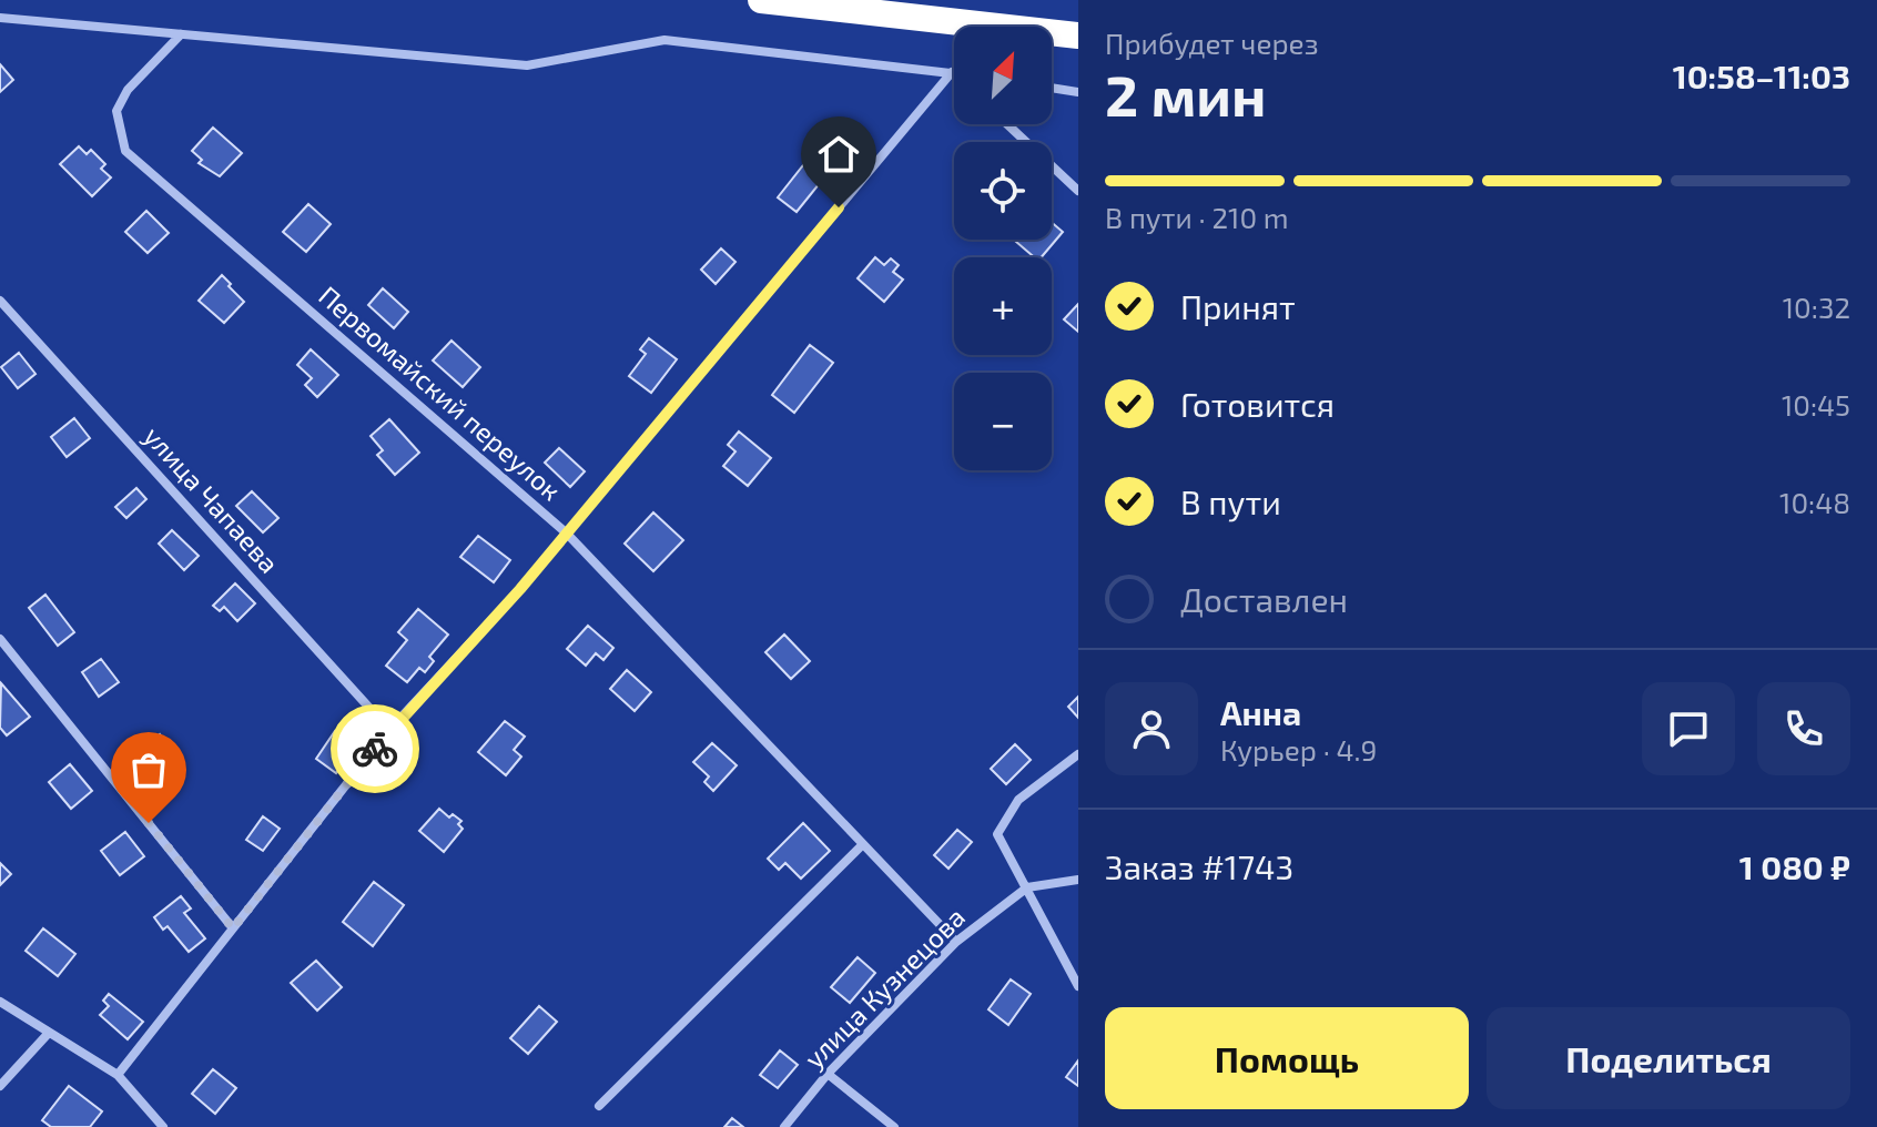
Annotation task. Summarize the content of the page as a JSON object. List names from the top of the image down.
{
  "streets": {
    "street": ["Первомайский переулок", "улица Чапаева", "улица Кузнецова"]
  },
  "crossings": [
    ["Первомайский переулок", "улица Кузнецова"]
  ],
  "north": "top right",
  "page": {
    "heading": ["2 мин", "Прибудет через", "10:58–11:03"],
    "panel": [
      "Анна",
      "Курьер · 4.9",
      "Заказ #1743",
      "1 080 ₽"
    ],
    "map_buttons": ["+", "−"],
    "bar": "В пути · 210 m",
    "list": [
      ["Принят", "10:32"],
      ["Готовится", "10:45"],
      ["В пути", "10:48"],
      "Доставлен"
    ],
    "buttons": ["Помощь", "Поделиться"]
  }
}
